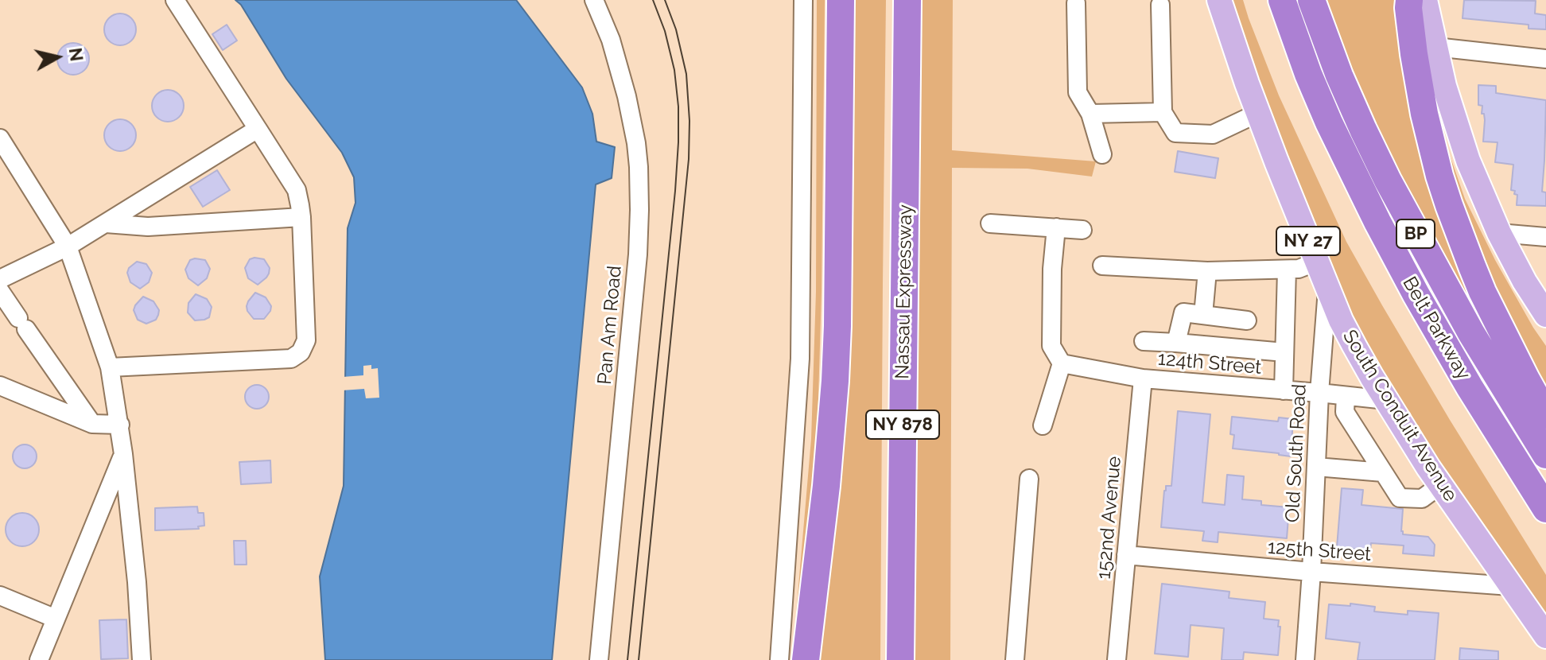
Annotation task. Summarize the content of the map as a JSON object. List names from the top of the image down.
{
  "streets": {
    "highway": [
      "BP",
      "Nassau Expressway",
      "Belt Parkway",
      "NY 878"
    ],
    "main road": ["NY 27", "South Conduit Avenue"],
    "street": [
      "Pan Am Road",
      "124th Street",
      "Old South Road",
      "152nd Avenue",
      "125th Street"
    ]
  },
  "crossings": [
    ["124th Street", "South Conduit Avenue"],
    ["124th Street", "Old South Road"],
    ["124th Street", "152nd Avenue"],
    ["South Conduit Avenue", "Old South Road"],
    ["South Conduit Avenue", "125th Street"],
    ["Old South Road", "125th Street"],
    ["152nd Avenue", "125th Street"]
  ],
  "north": "right"
}
